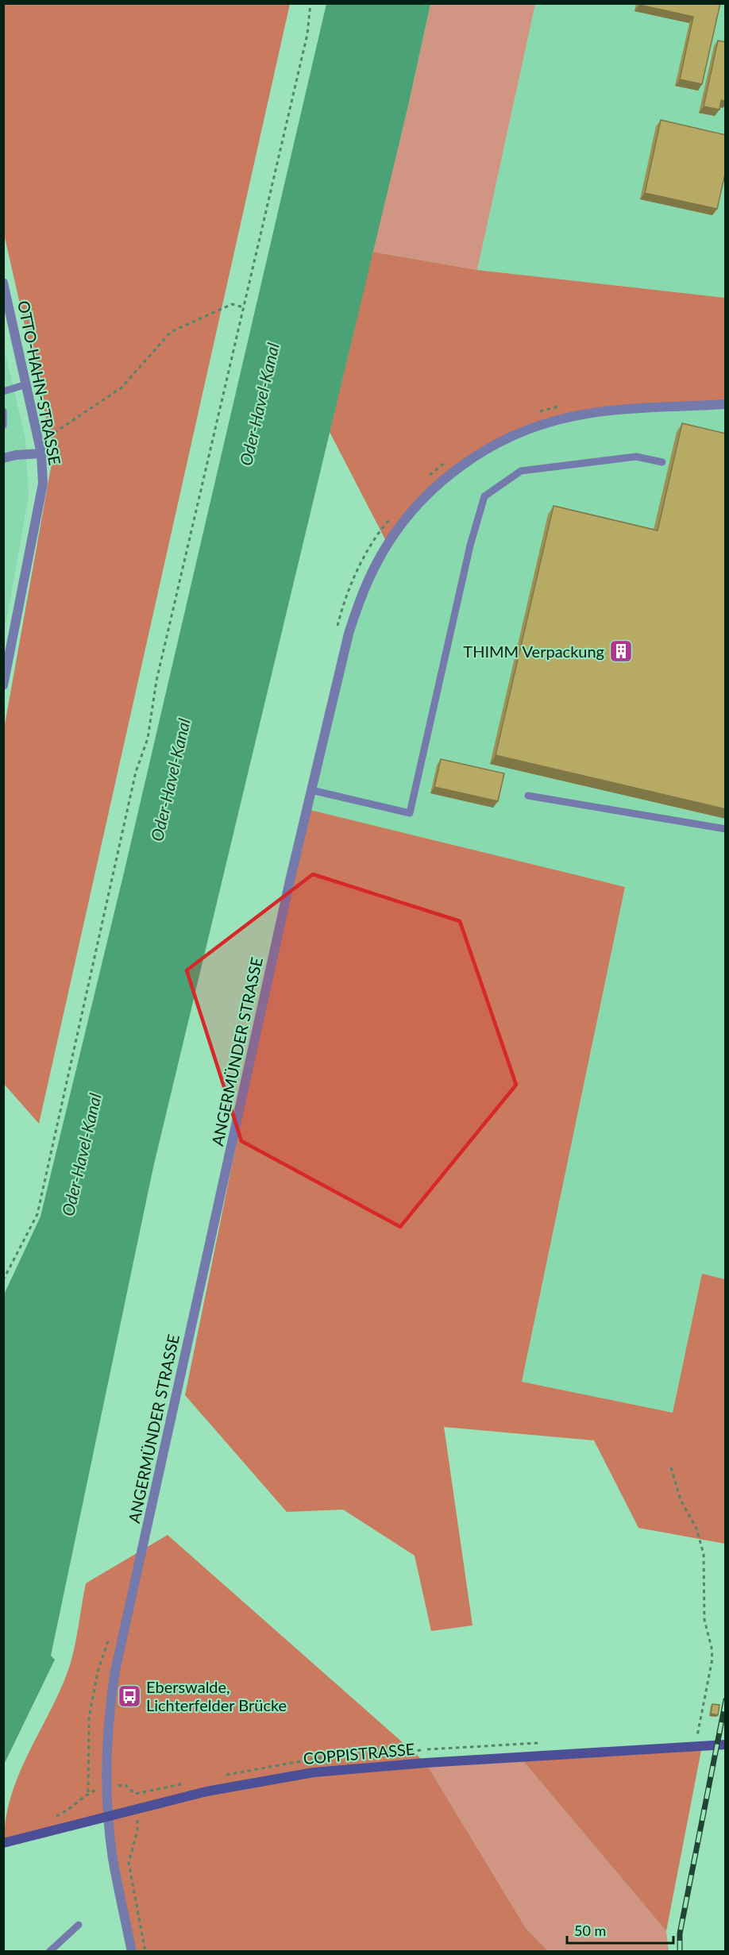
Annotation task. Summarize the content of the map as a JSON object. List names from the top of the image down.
{
  "streets": {
    "main road": ["COPPISTRASSE"],
    "street": ["OTTO-HAHN-STRASSE", "ANGERMÜNDER STRASSE"]
  },
  "crossings": [
    ["ANGERMÜNDER STRASSE", "COPPISTRASSE"]
  ],
  "water": ["Oder-Havel-Kanal"],
  "places": {
    "building": ["THIMM Verpackung"],
    "bus stop": ["Eberswalde, Lichterfelder Brücke"]
  },
  "scale_bar": "50 m"
}
